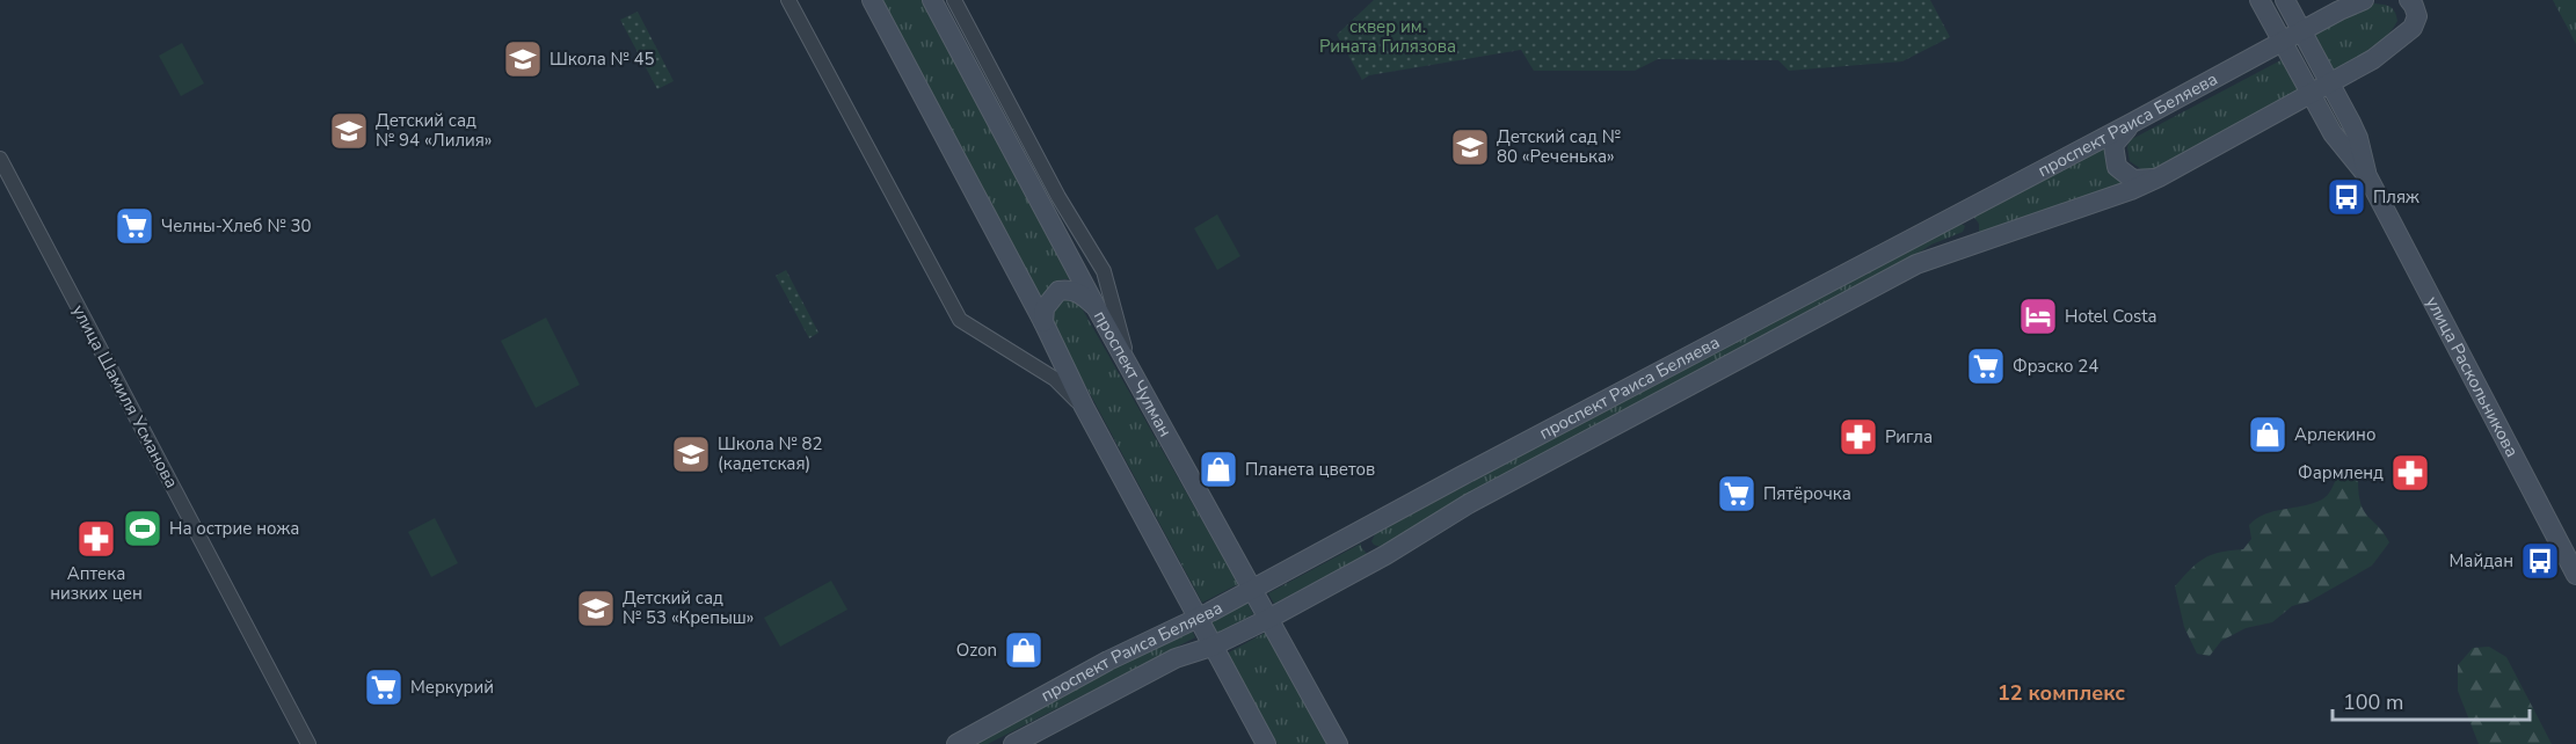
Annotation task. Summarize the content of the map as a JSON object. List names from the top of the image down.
{
  "streets": {
    "street": [
      "проспект Раиса Беляева",
      "проспект Чулман",
      "улица Раскольникова",
      "улица Шамиля Усманова"
    ]
  },
  "crossings": [
    ["проспект Раиса Беляева", "проспект Чулман"],
    ["проспект Раиса Беляева", "улица Раскольникова"]
  ],
  "districts": ["12 комплекс"],
  "parks": ["сквер им. Рината Гилязова"],
  "places": {
    "school or university": [
      "Школа № 45",
      "Детский сад № 94 «Лилия»",
      "Детский сад № 80 «Реченька»",
      "Школа № 82 (кадетская)",
      "Детский сад № 53 «Крепыш»"
    ],
    "bus stop": ["Пляж", "Майдан"],
    "supermarket": [
      "Челны-Хлеб № 30",
      "Фрэско 24",
      "Пятёрочка",
      "Меркурий"
    ],
    "hotel": ["Hotel Costa"],
    "shop": ["Арлекино", "Планета цветов", "Ozon"],
    "pharmacy": ["Ригла", "Фармленд", "Аптека низких цен"],
    "sports": ["На острие ножа"]
  },
  "scale_bar": "100 m"
}
